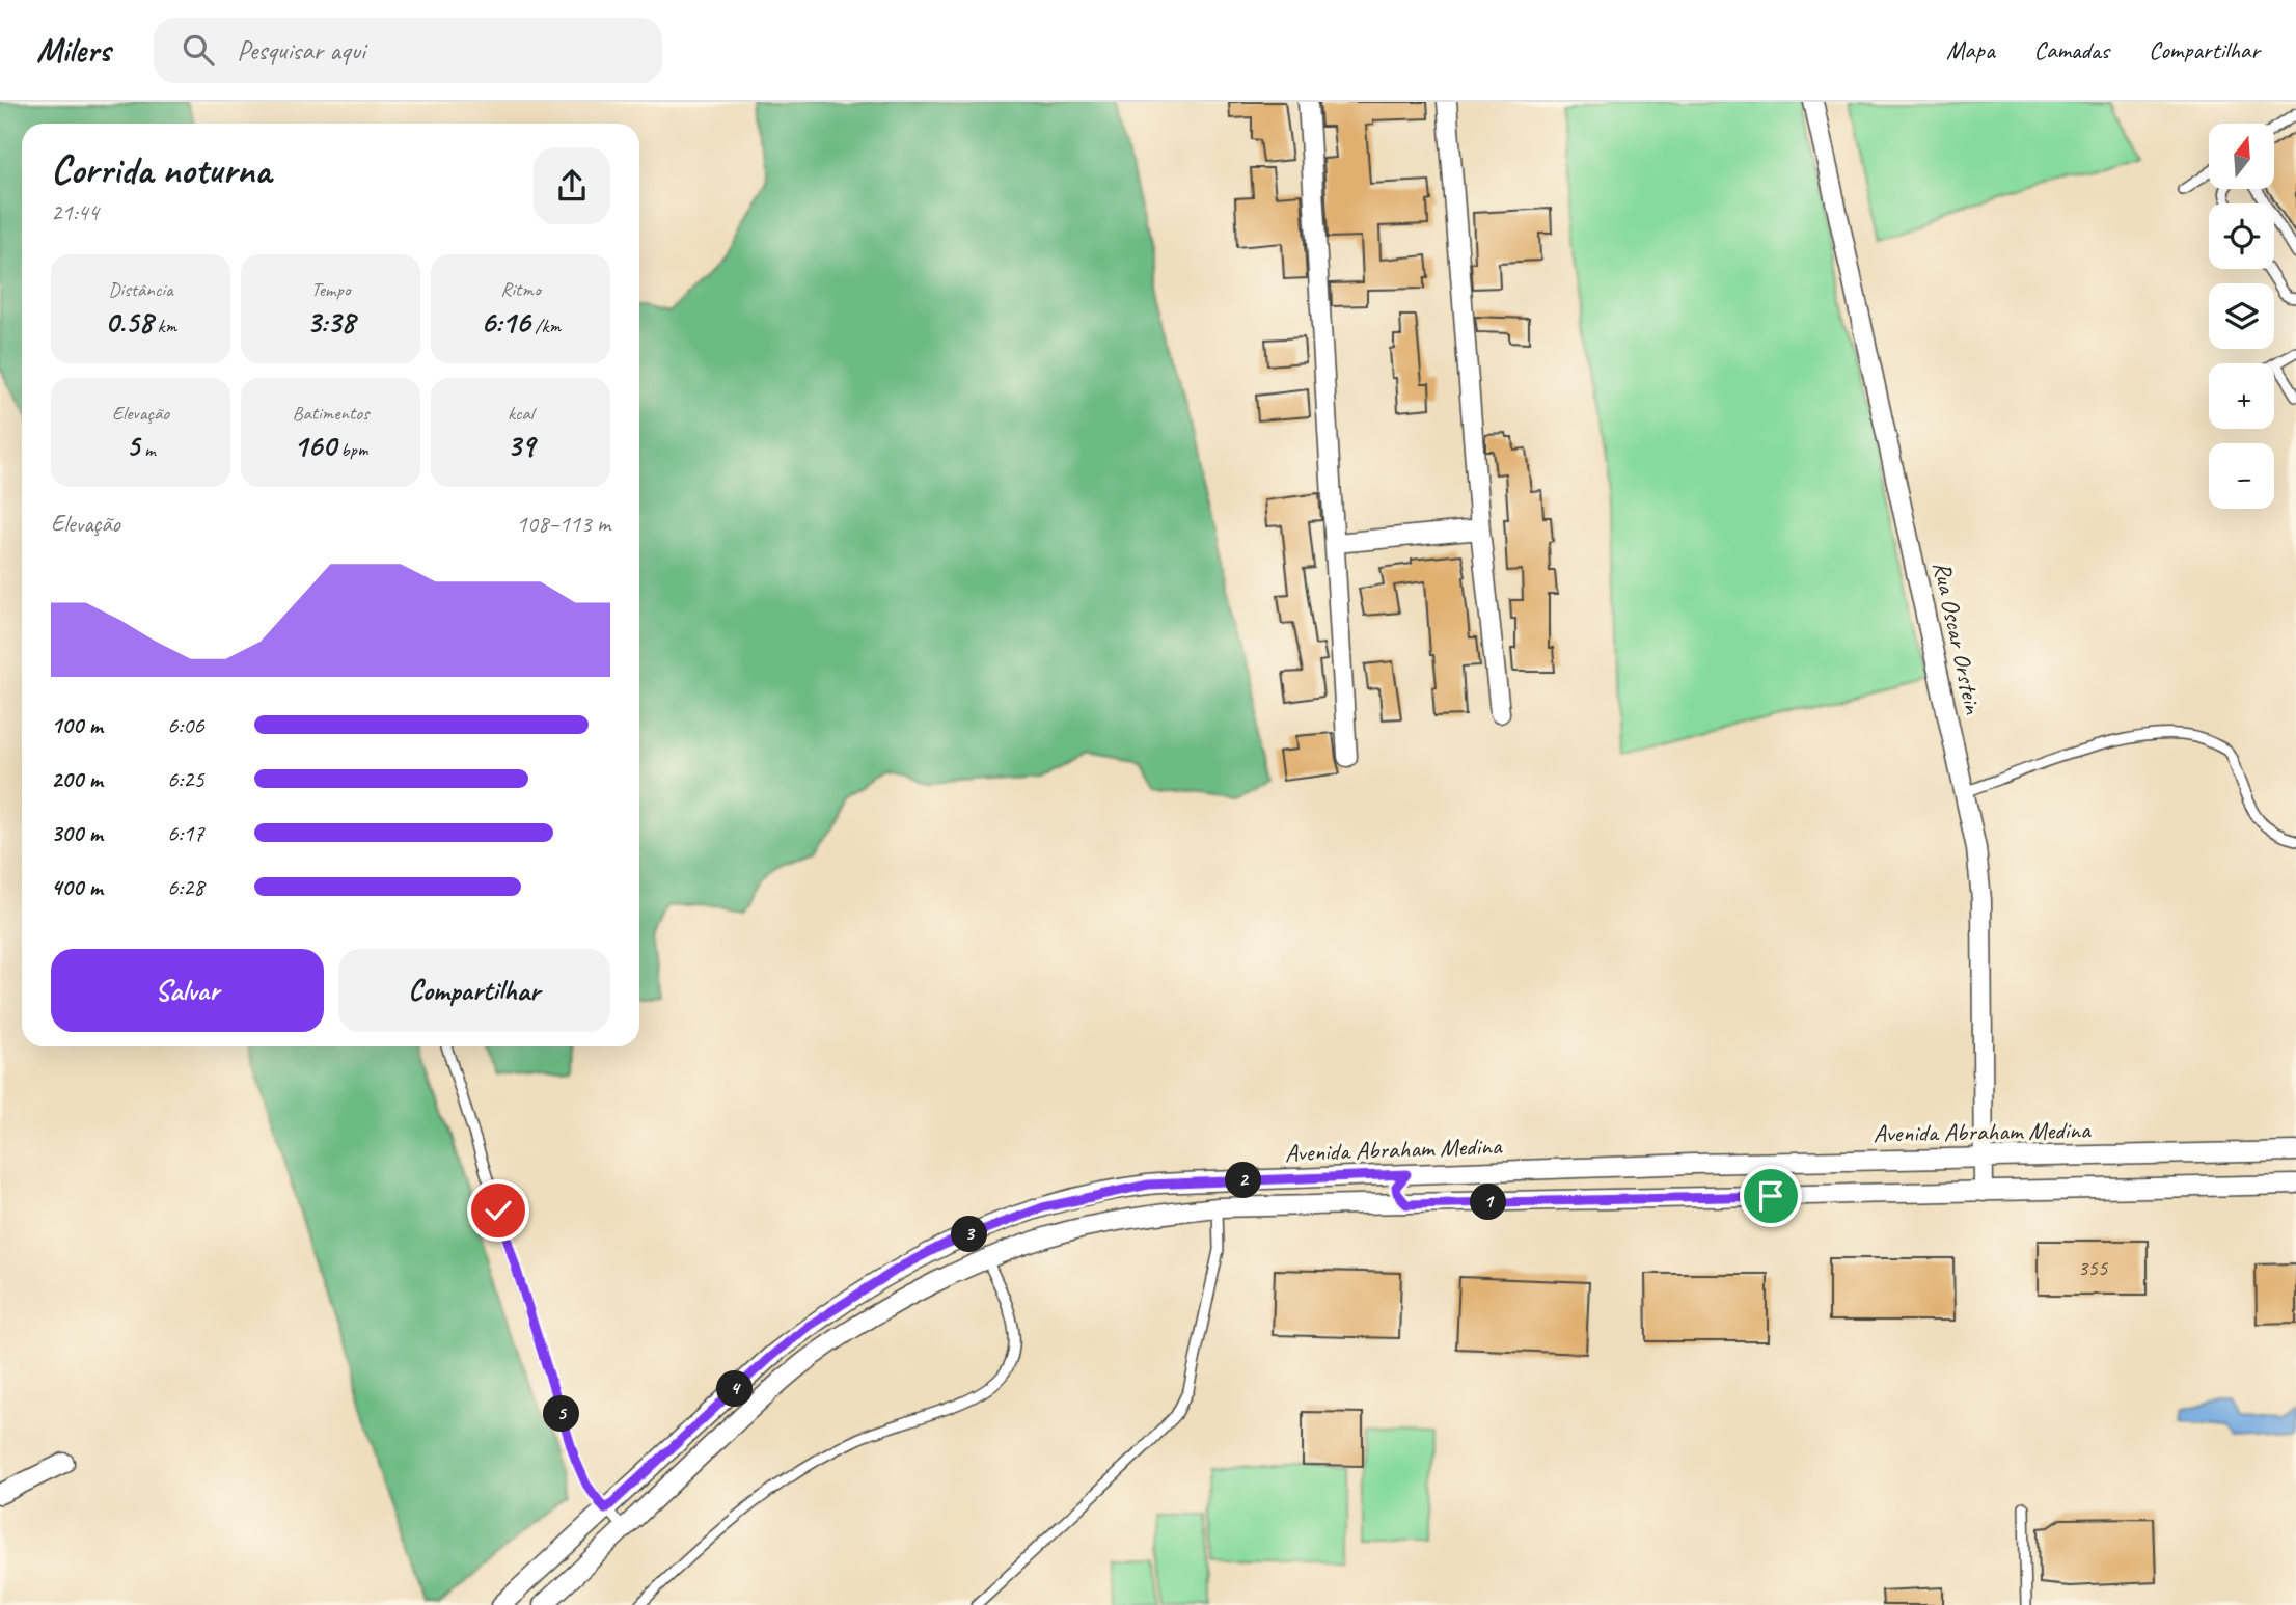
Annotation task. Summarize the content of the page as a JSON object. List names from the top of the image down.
{
  "streets": {
    "street": ["Rua Oscar Orstein", "Avenida Abraham Medina"]
  },
  "crossings": [
    ["Rua Oscar Orstein", "Avenida Abraham Medina"]
  ],
  "house_numbers": ["355"],
  "north": "top",
  "page": {
    "header": "Milers",
    "search": "Pesquisar aqui",
    "nav": ["Mapa", "Camadas", "Compartilhar"],
    "map_buttons": ["+", "−"],
    "heading": ["Corrida noturna", "21:44"],
    "stats": [
      ["Distância", "0.58 km"],
      ["Tempo", "3:38"],
      ["Ritmo", "6:16 /km"],
      ["Elevação", "5 m"],
      ["Batimentos", "160 bpm"],
      ["kcal", "39"]
    ],
    "chart": ["Elevação", "108–113 m"],
    "list": [
      {
        "name": "100 m",
        "note": "6:06"
      },
      {
        "name": "200 m",
        "note": "6:25"
      },
      {
        "name": "300 m",
        "note": "6:17"
      },
      {
        "name": "400 m",
        "note": "6:28"
      }
    ],
    "buttons": ["Salvar", "Compartilhar"],
    "pins": [
      "2",
      "1",
      "3",
      "4",
      "5"
    ]
  }
}
